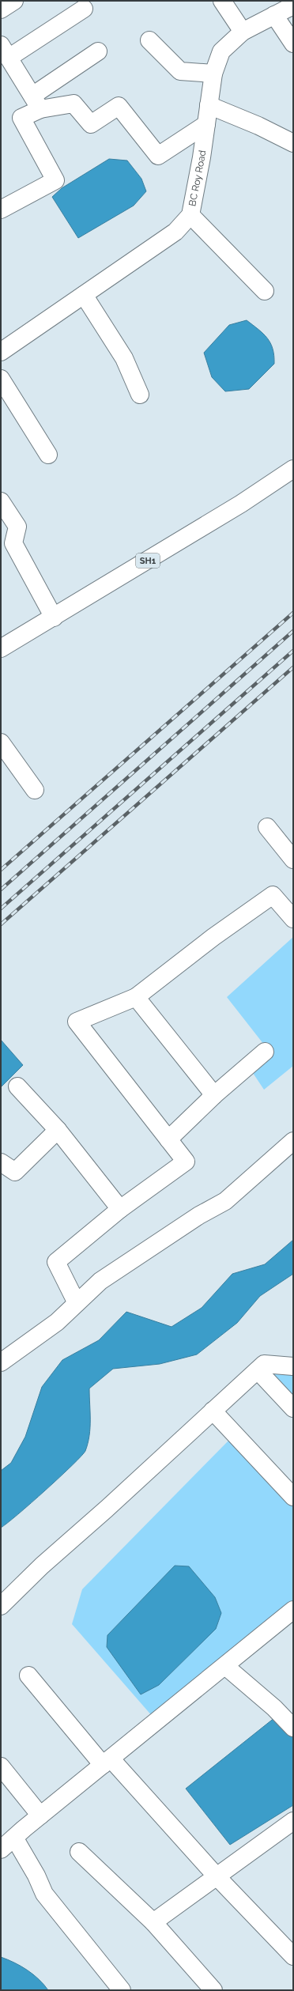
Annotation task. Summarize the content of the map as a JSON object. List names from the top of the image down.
{
  "streets": {
    "street": ["BC Roy Road", "SH1"]
  }
}
